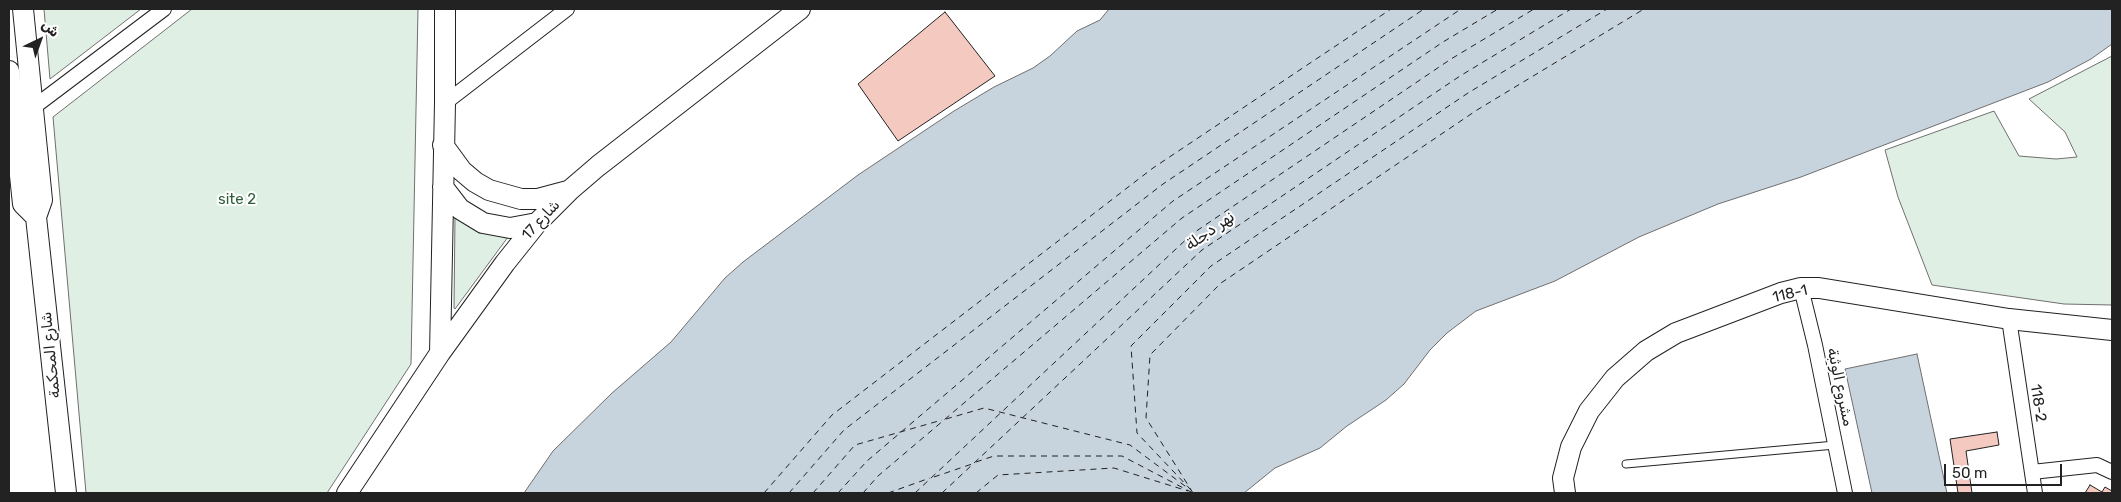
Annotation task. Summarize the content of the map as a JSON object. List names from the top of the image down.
{
  "streets": {
    "street": [
      "شارع 17",
      "118-1",
      "شارع المحكمة",
      "مشروع الوثبة",
      "118-2"
    ]
  },
  "crossings": [
    ["118-1", "مشروع الوثبة"],
    ["118-1", "118-2"]
  ],
  "water": ["نهر دجلة"],
  "parks": ["site 2"],
  "scale_bar": "50 m",
  "north": "top right"
}
